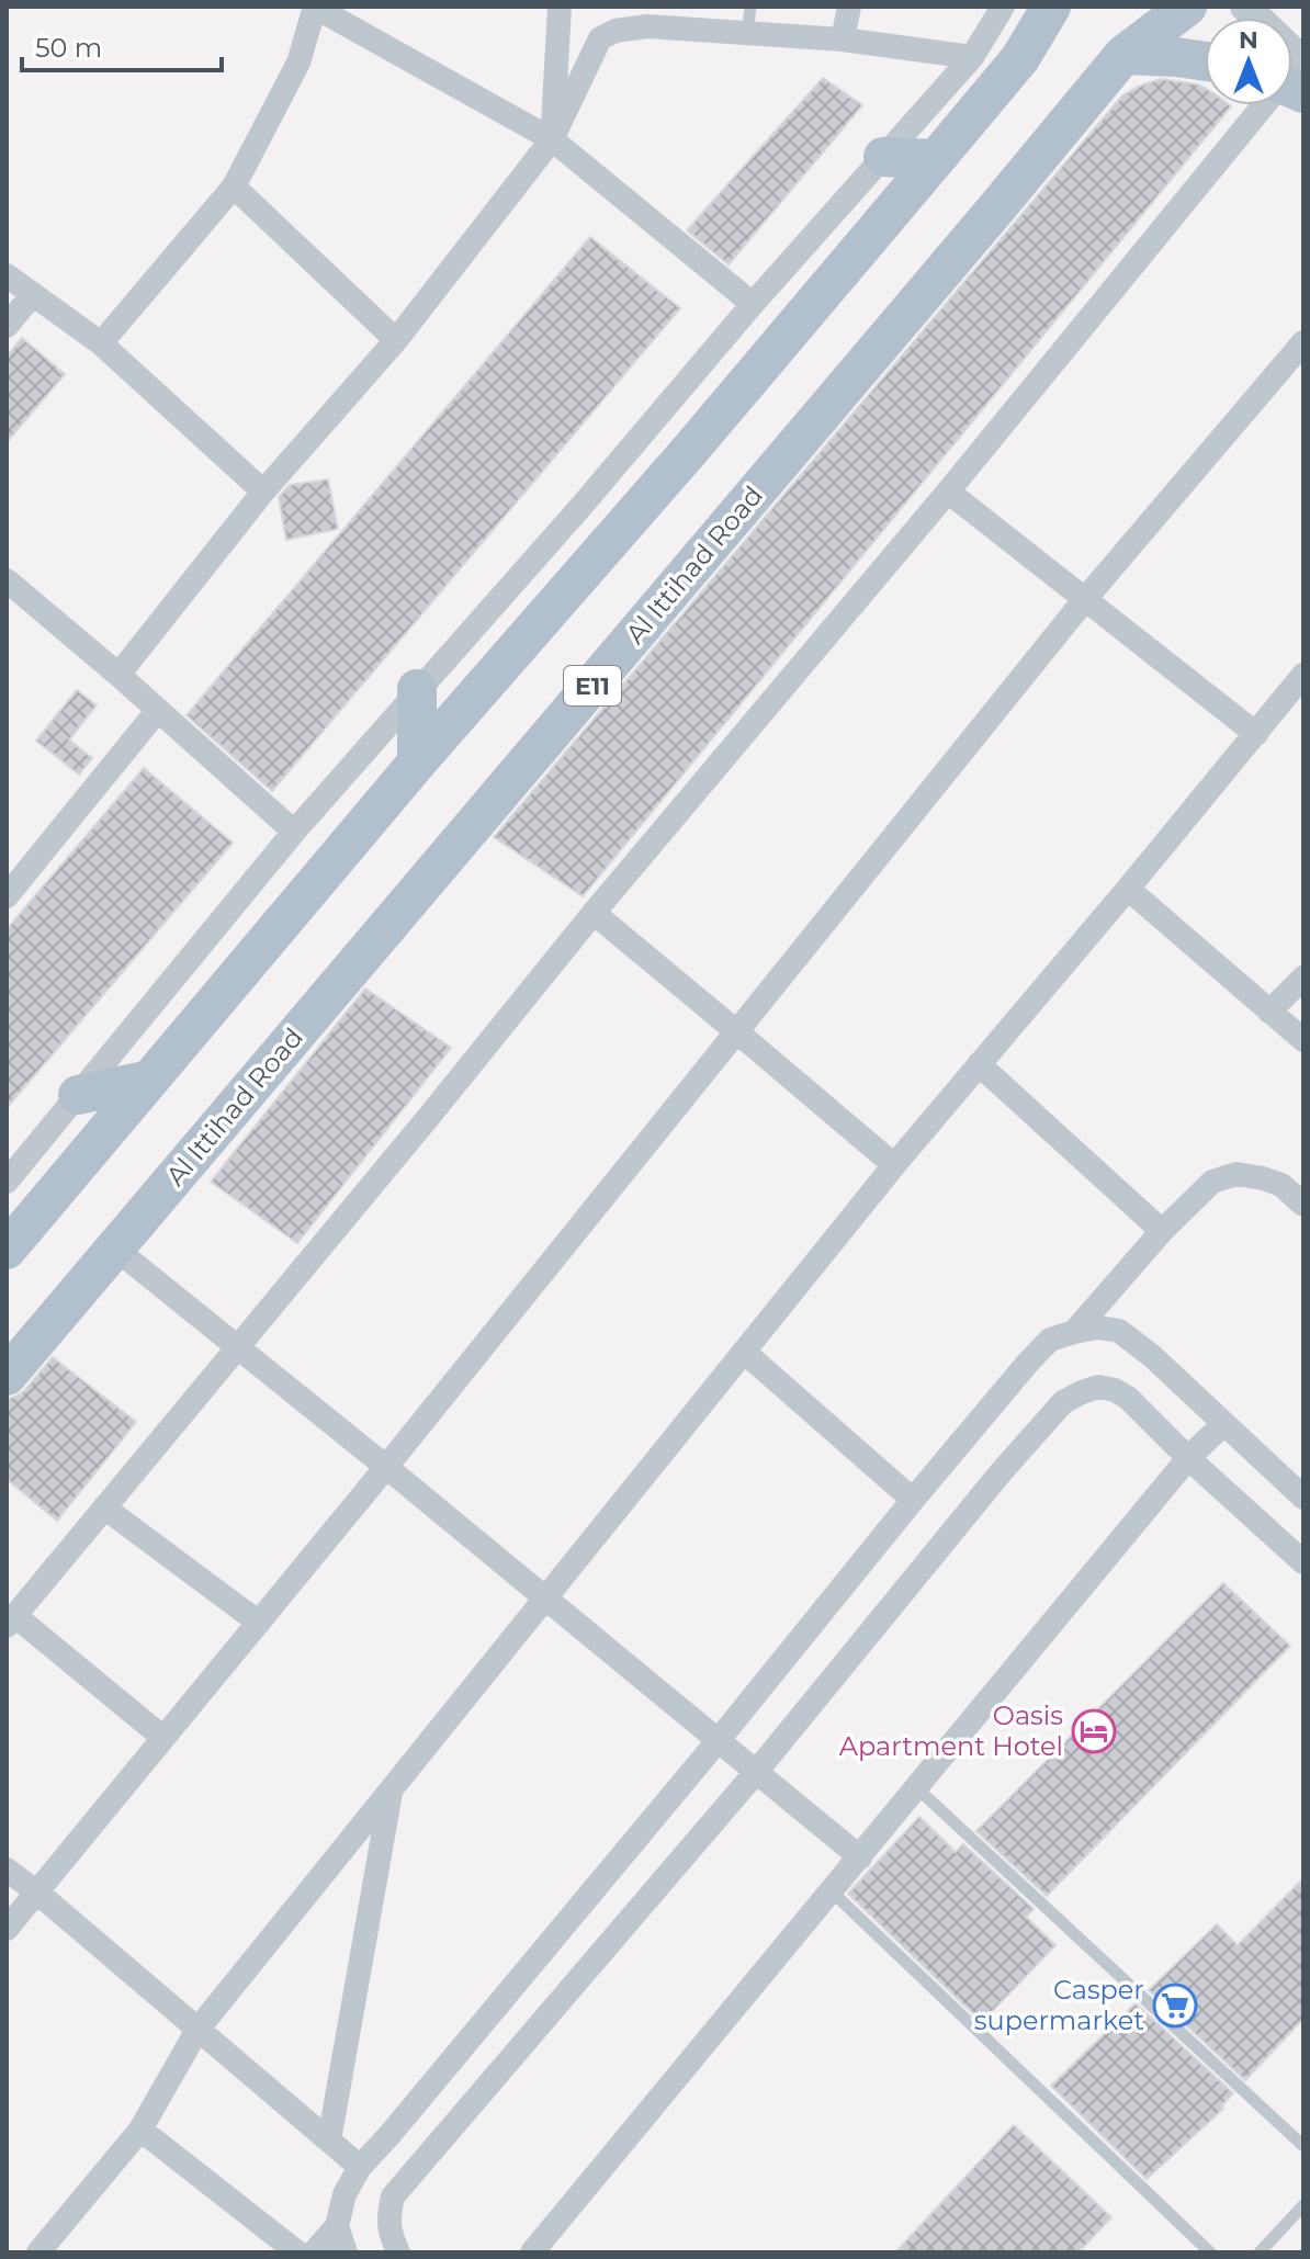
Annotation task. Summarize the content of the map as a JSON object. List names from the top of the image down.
{
  "streets": {
    "main road": ["Al Ittihad Road", "E11"]
  },
  "places": {
    "hotel": ["Oasis Apartment Hotel"],
    "supermarket": ["Casper supermarket"]
  },
  "scale_bar": "50 m",
  "north": "top"
}
